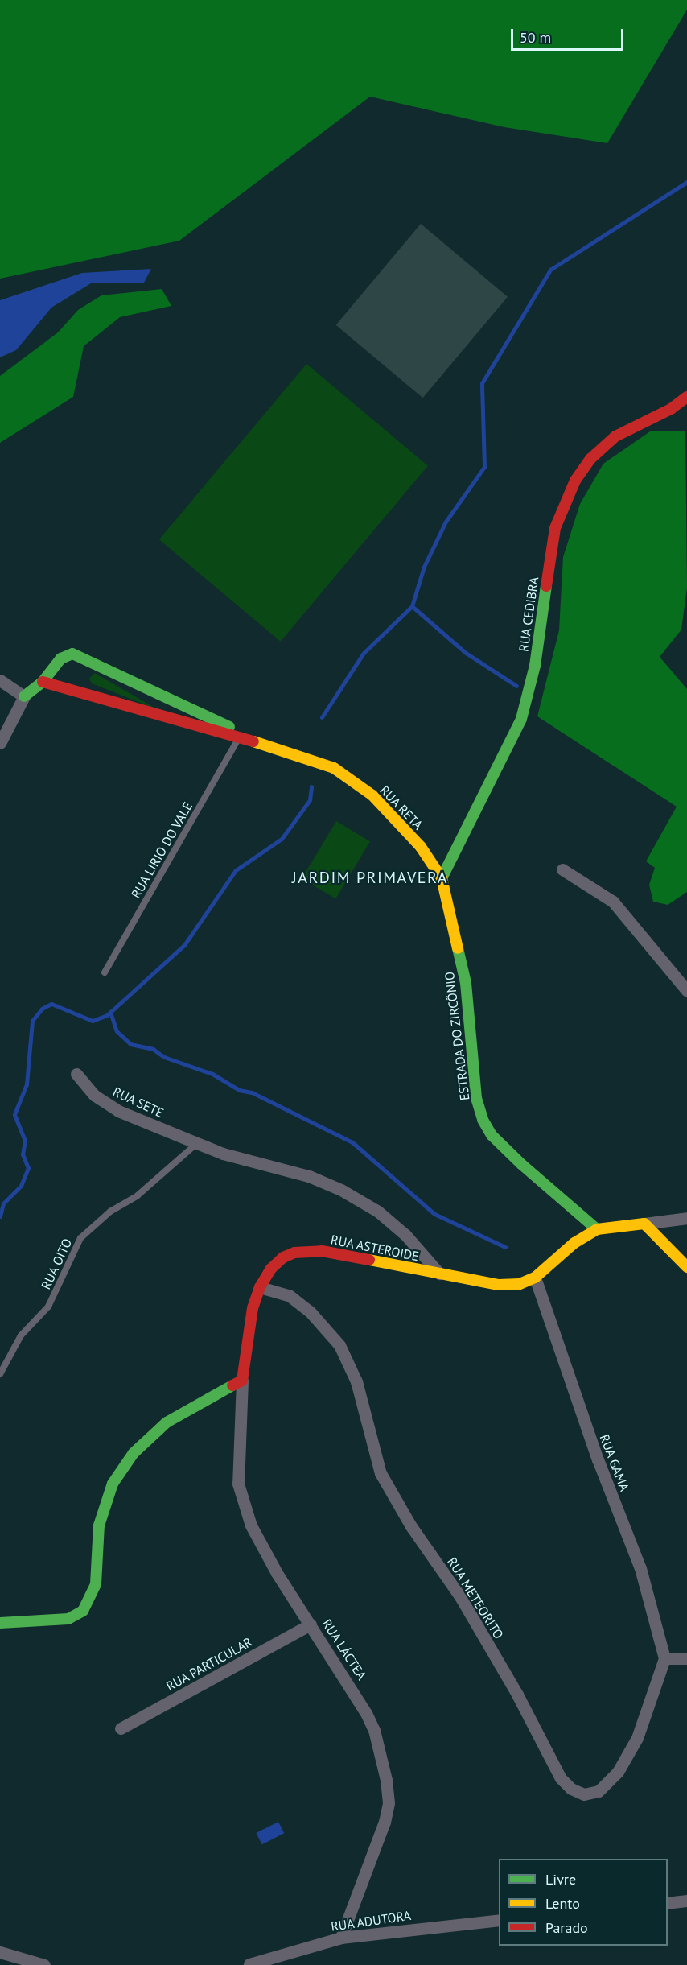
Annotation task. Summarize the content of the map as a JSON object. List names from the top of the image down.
{
  "streets": {
    "street": [
      "RUA CEDIBRA",
      "RUA RETA",
      "ESTRADA DO ZIRCÔNIO",
      "RUA SETE",
      "RUA ASTEROIDE",
      "RUA GAMA",
      "RUA METEORITO",
      "RUA LÁCTEA",
      "RUA PARTICULAR",
      "RUA ADUTORA"
    ],
    "lane": ["RUA LIRIO DO VALE", "RUA OITO"]
  },
  "crossings": [
    ["RUA CEDIBRA", "RUA RETA"],
    ["RUA CEDIBRA", "ESTRADA DO ZIRCÔNIO"],
    ["RUA RETA", "RUA LIRIO DO VALE"],
    ["RUA RETA", "ESTRADA DO ZIRCÔNIO"],
    ["ESTRADA DO ZIRCÔNIO", "RUA ASTEROIDE"],
    ["RUA SETE", "RUA ASTEROIDE"],
    ["RUA SETE", "RUA OITO"],
    ["RUA ASTEROIDE", "RUA GAMA"],
    ["RUA ASTEROIDE", "RUA METEORITO"],
    ["RUA ASTEROIDE", "RUA LÁCTEA"],
    ["RUA GAMA", "RUA METEORITO"],
    ["RUA LÁCTEA", "RUA PARTICULAR"],
    ["RUA LÁCTEA", "RUA ADUTORA"]
  ],
  "districts": ["JARDIM PRIMAVERA"],
  "legend": ["Livre", "Lento", "Parado"],
  "scale_bar": "50 m"
}
